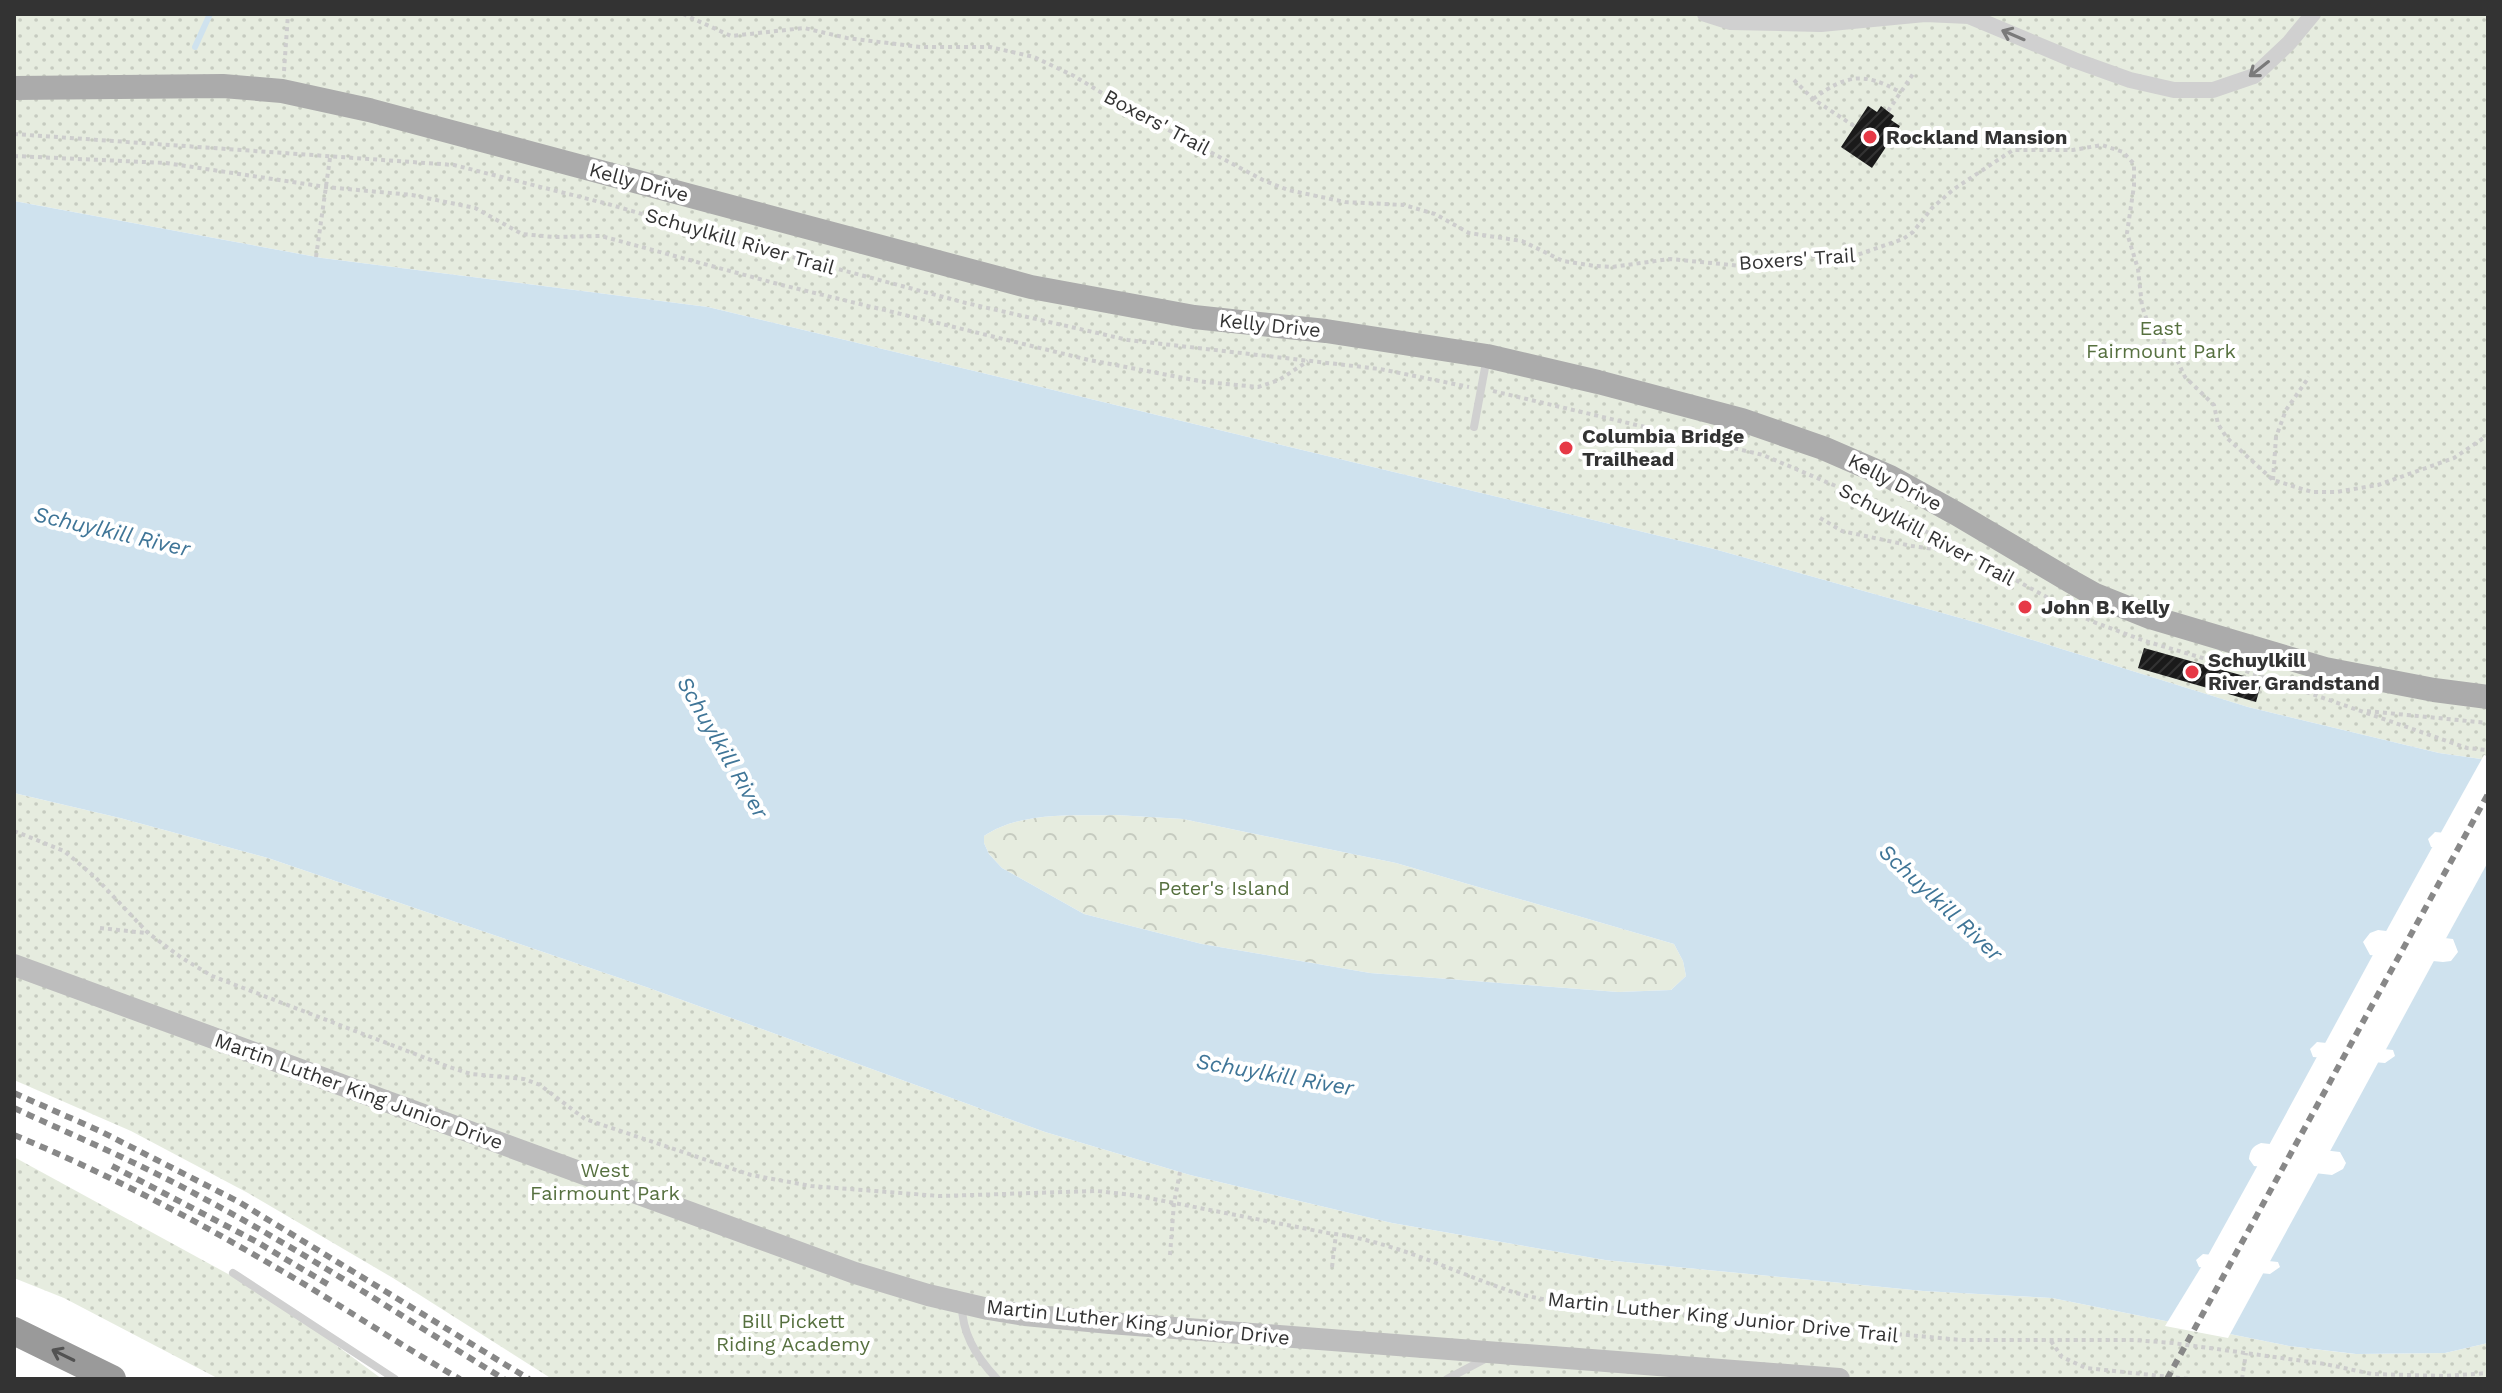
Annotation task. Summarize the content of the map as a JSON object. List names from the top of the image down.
{
  "streets": {
    "main road": ["Kelly Drive", "Martin Luther King Junior Drive"],
    "path": ["Boxers' Trail", "Schuylkill River Trail", "Martin Luther King Junior Drive Trail"]
  },
  "water": ["Schuylkill River"],
  "parks": [
    "East Fairmount Park",
    "Peter's Island",
    "West Fairmount Park",
    "Bill Pickett Riding Academy"
  ],
  "places": [
    "Rockland Mansion",
    "Columbia Bridge Trailhead",
    "John B. Kelly",
    "Schuylkill River Grandstand"
  ]
}
